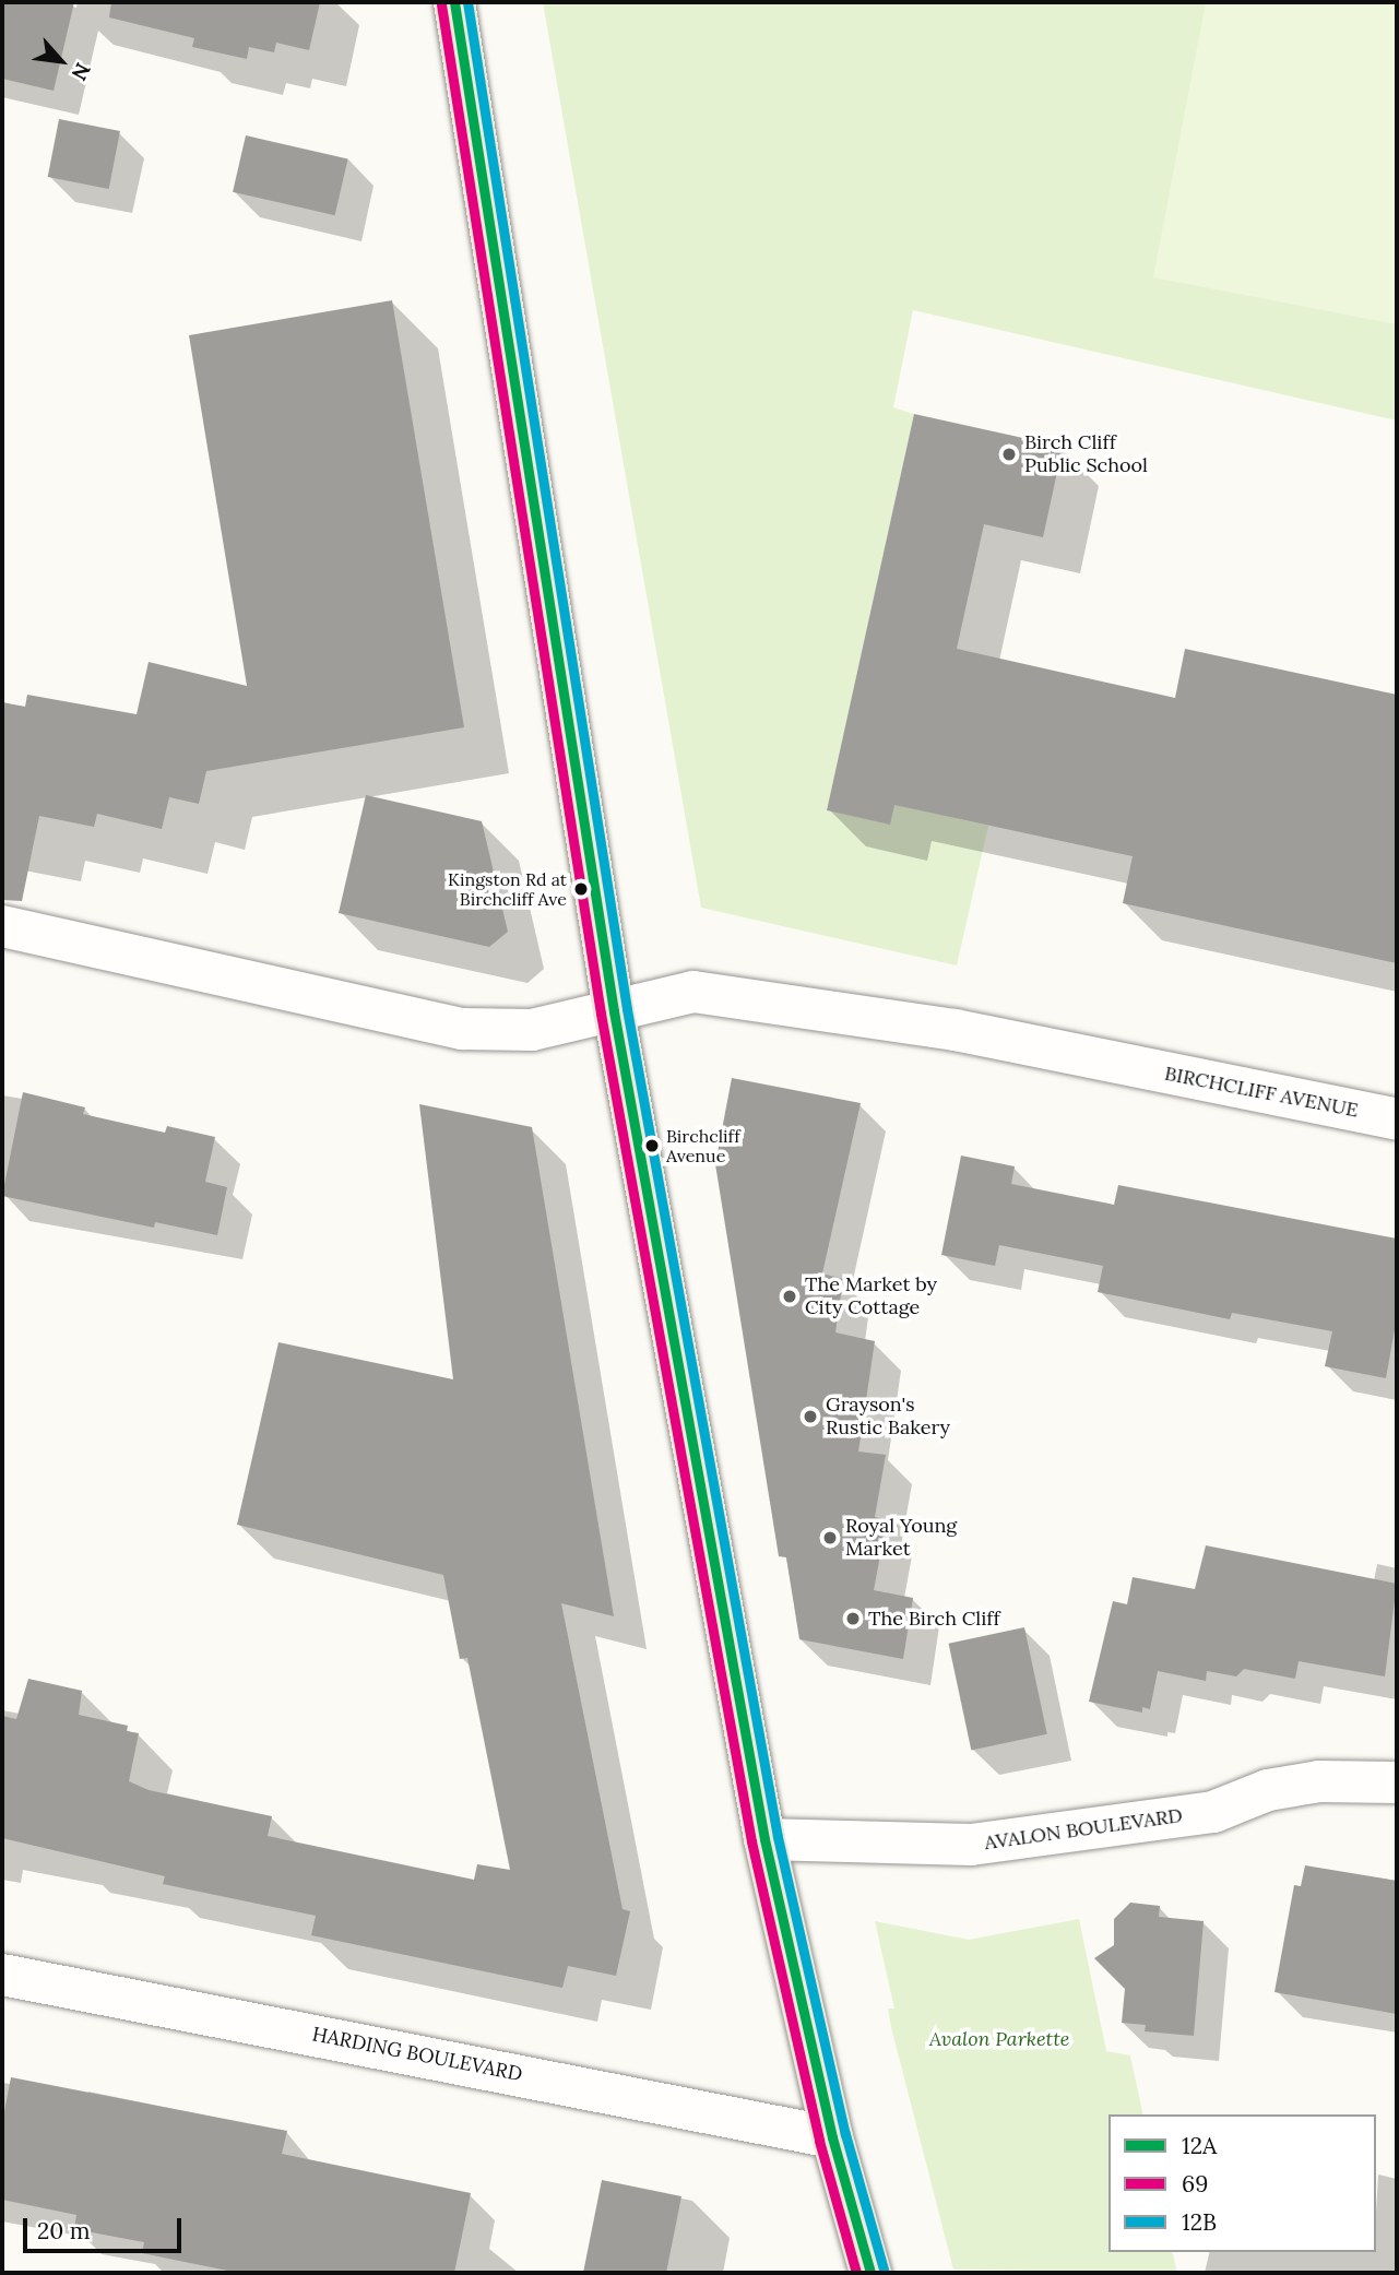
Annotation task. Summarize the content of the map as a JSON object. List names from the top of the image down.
{
  "streets": {
    "street": ["BIRCHCLIFF AVENUE", "AVALON BOULEVARD", "HARDING BOULEVARD"]
  },
  "parks": ["Avalon Parkette"],
  "places": [
    "Birch Cliff Public School",
    "Kingston Rd at Birchcliff Ave",
    "Birchcliff Avenue",
    "The Market by City Cottage",
    "Grayson's Rustic Bakery",
    "Royal Young Market",
    "The Birch Cliff"
  ],
  "lines": ["transit line 12A", "transit line 12B", "transit line 69"],
  "legend": ["12A", "69", "12B"],
  "scale_bar": "20 m",
  "north": "bottom right"
}
